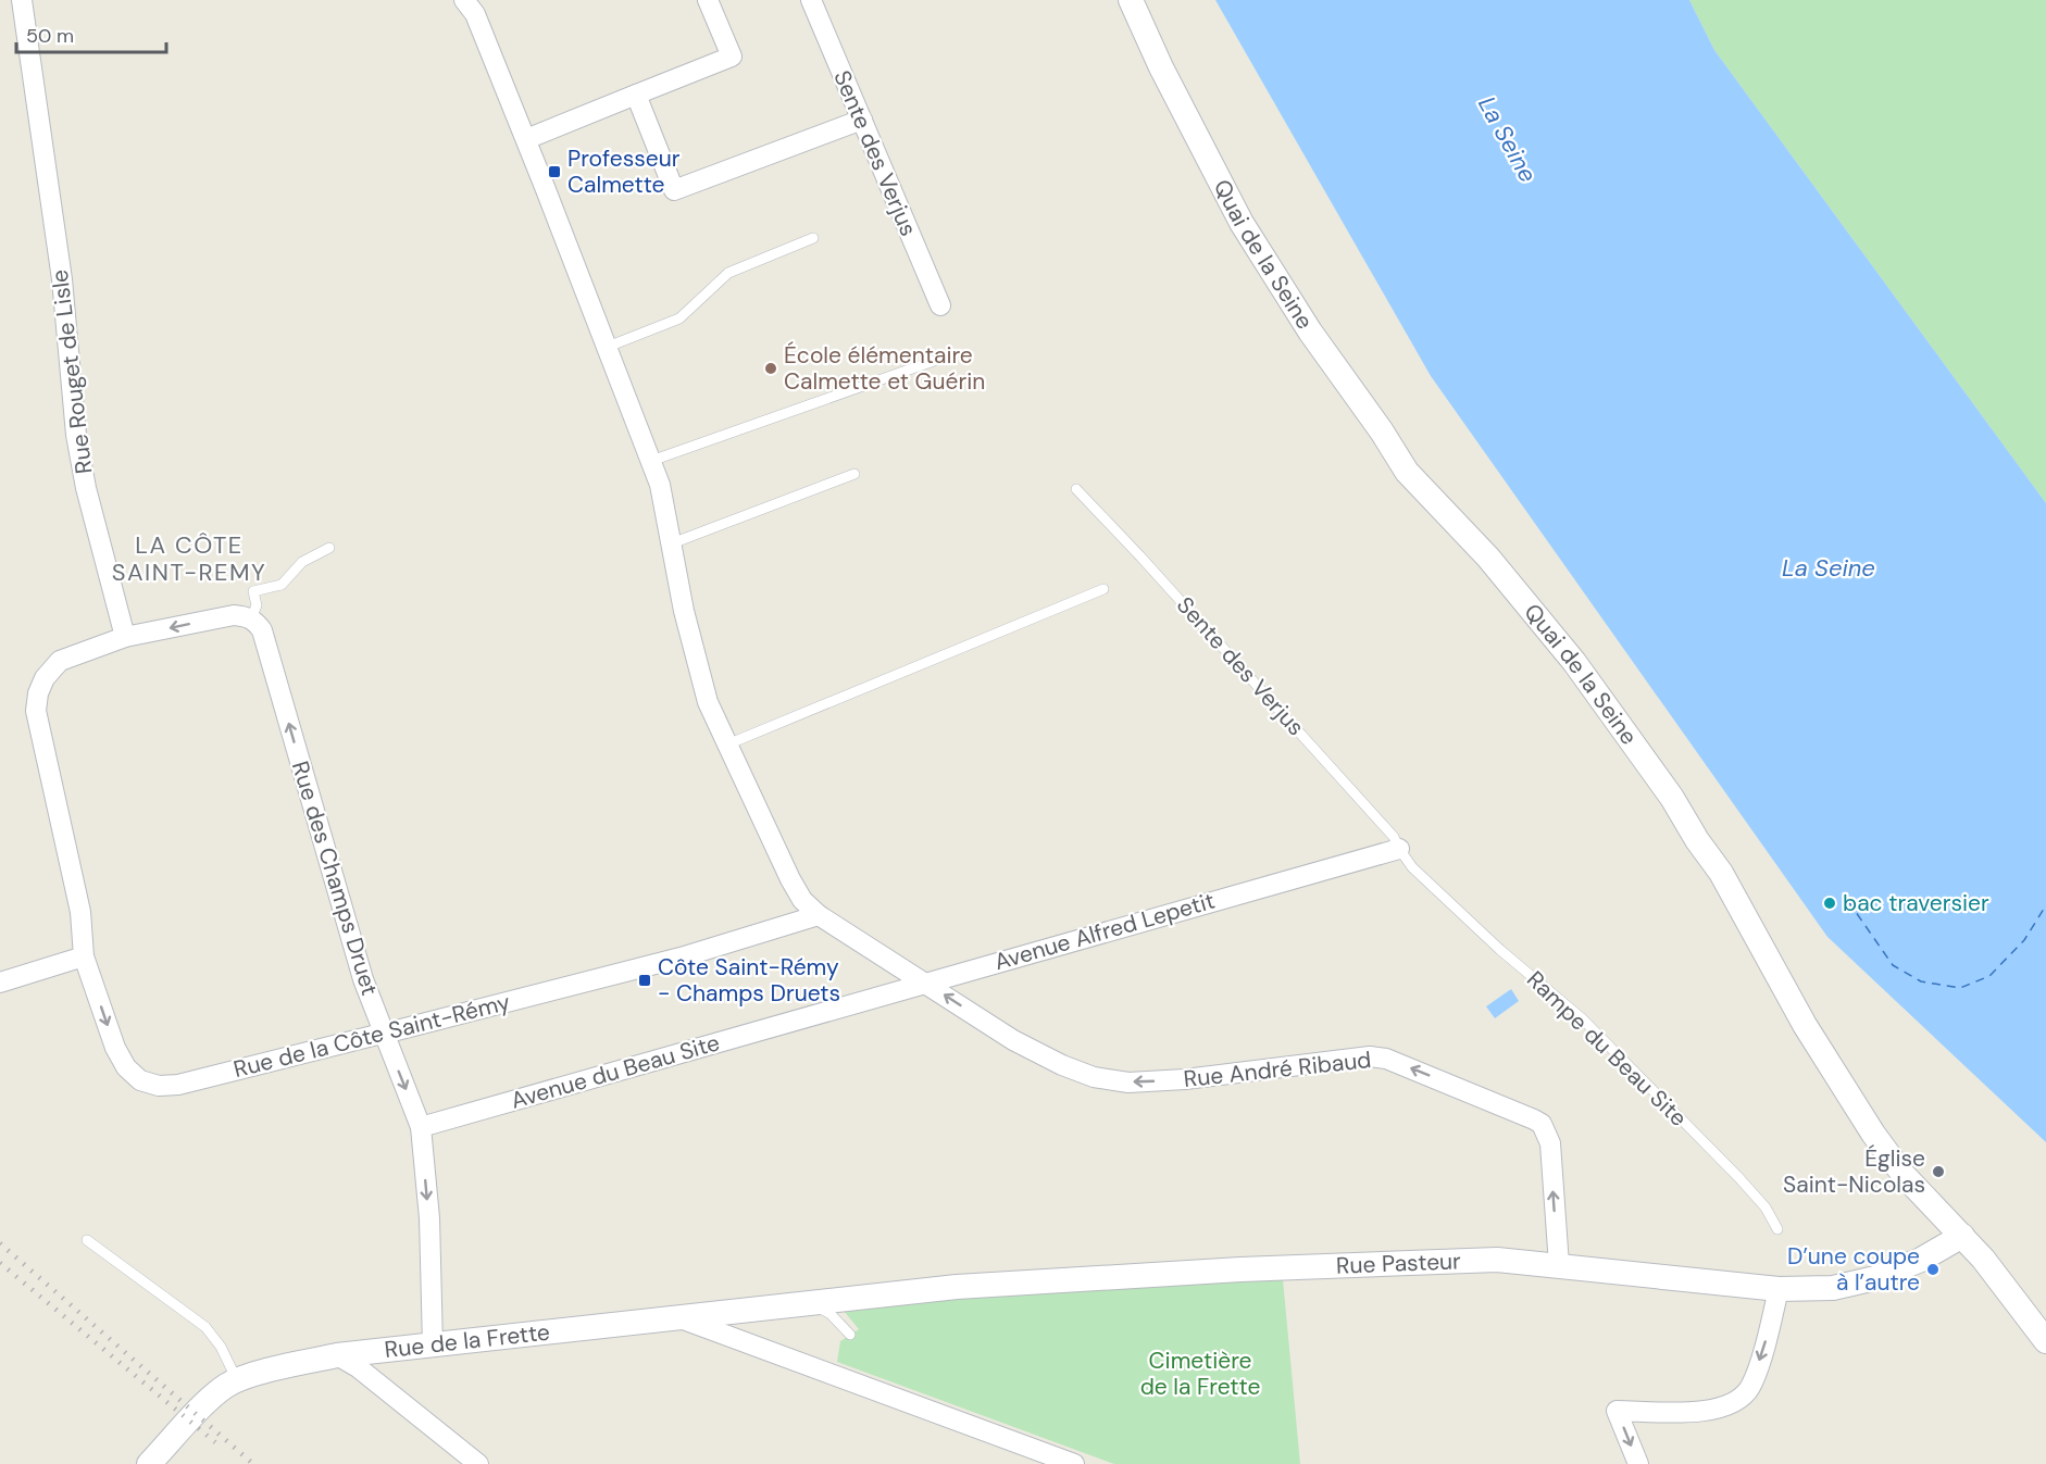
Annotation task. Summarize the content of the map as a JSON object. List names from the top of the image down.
{
  "streets": {
    "street": [
      "Sente des Verjus",
      "Quai de la Seine",
      "Rue Rouget de Lisle",
      "Rue des Champs Druet",
      "Avenue Alfred Lepetit",
      "Rue de la Côte Saint-Rémy",
      "Rue André Ribaud",
      "Avenue du Beau Site",
      "Rue Pasteur",
      "Rue de la Frette"
    ],
    "lane": ["Rampe du Beau Site"]
  },
  "crossings": [
    ["Sente des Verjus", "Avenue Alfred Lepetit"],
    ["Sente des Verjus", "Rampe du Beau Site"],
    ["Quai de la Seine", "Rue Pasteur"],
    ["Rue des Champs Druet", "Rue de la Côte Saint-Rémy"],
    ["Rue des Champs Druet", "Avenue du Beau Site"],
    ["Rue des Champs Druet", "Rue de la Frette"],
    ["Avenue Alfred Lepetit", "Rampe du Beau Site"],
    ["Avenue Alfred Lepetit", "Rue André Ribaud"],
    ["Avenue Alfred Lepetit", "Avenue du Beau Site"],
    ["Rue de la Côte Saint-Rémy", "Rue André Ribaud"],
    ["Rue André Ribaud", "Rue Pasteur"],
    ["Rue Pasteur", "Rue de la Frette"]
  ],
  "one_way": ["Rue André Ribaud"],
  "districts": ["LA CÔTE SAINT-REMY"],
  "water": ["La Seine"],
  "parks": ["Cimetière de la Frette"],
  "places": {
    "transit": ["Professeur Calmette", "Côte Saint-Rémy - Champs Druets"],
    "other": [
      "École élémentaire Calmette et Guérin",
      "bac traversier",
      "Église Saint-Nicolas",
      "D’une coupe à l’autre"
    ]
  },
  "scale_bar": "50 m"
}
